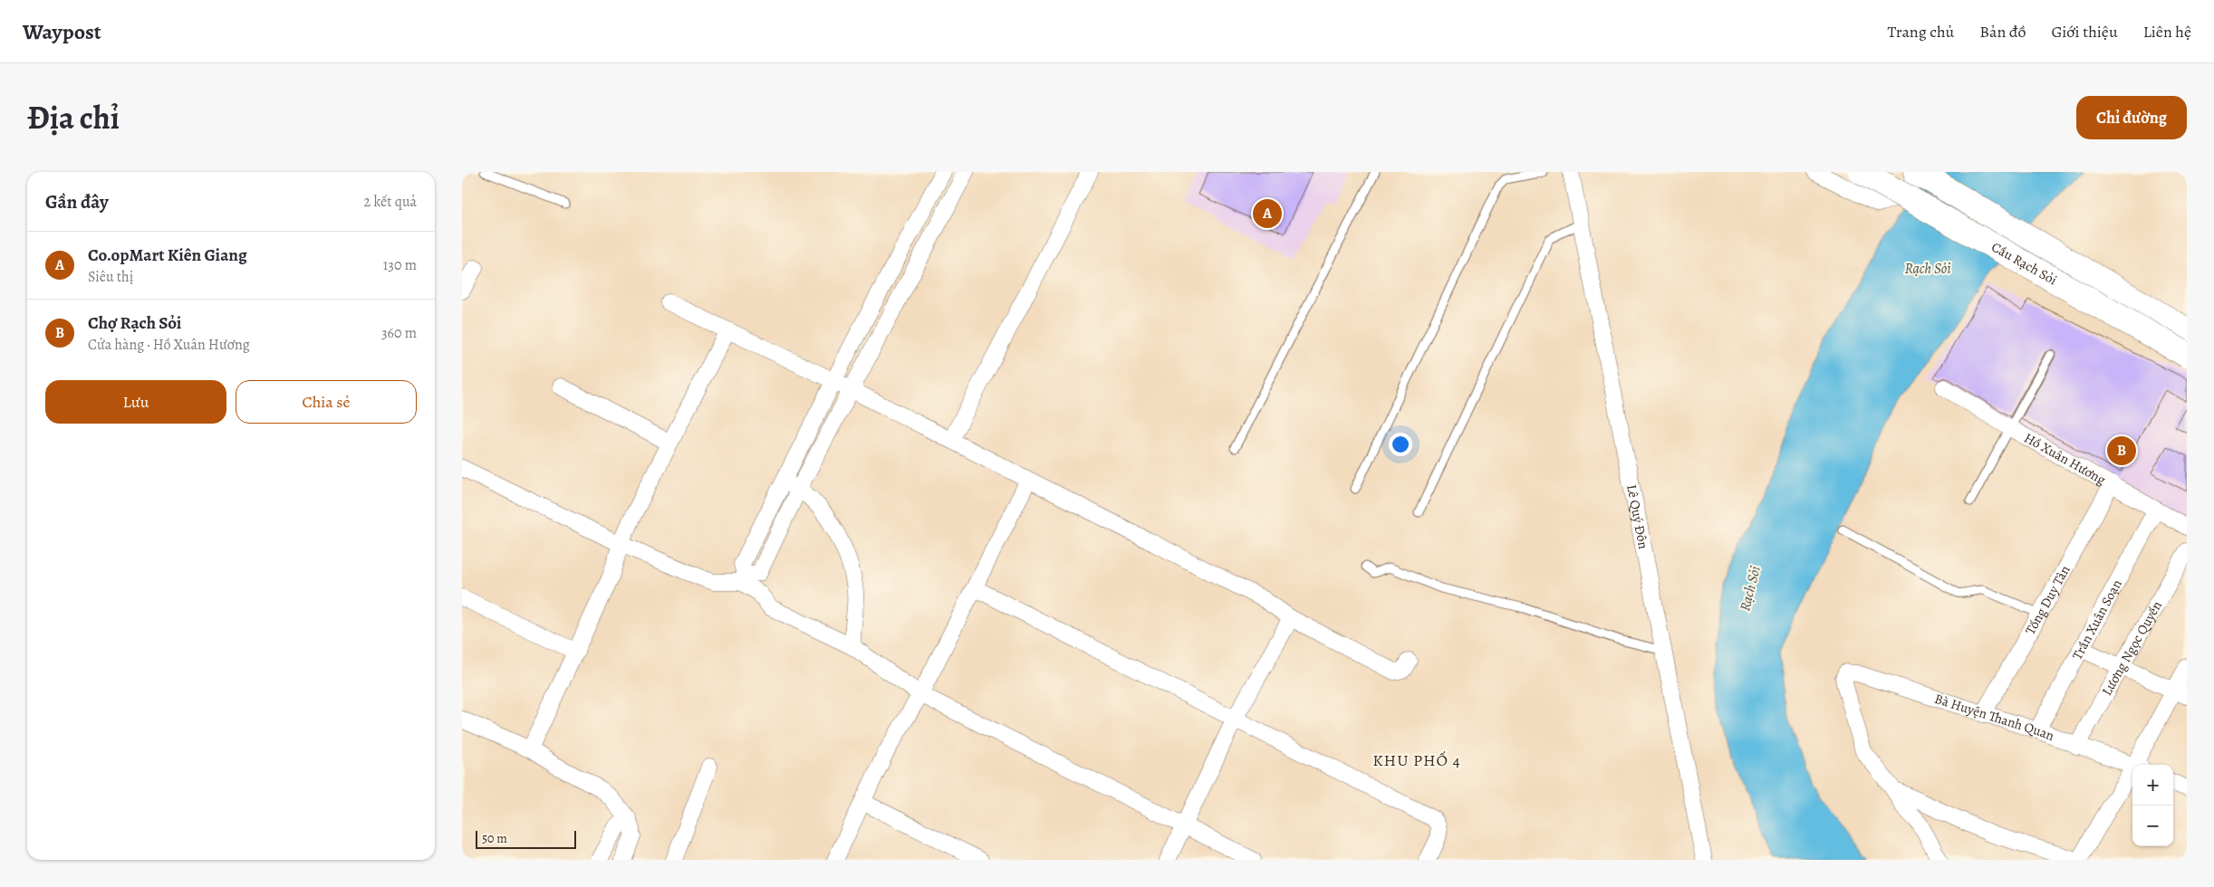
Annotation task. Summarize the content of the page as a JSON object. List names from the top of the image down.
{
  "streets": {
    "main road": ["Cầu Rạch Sỏi"],
    "street": [
      "Hồ Xuân Hương",
      "Lê Quý Đôn",
      "Tống Duy Tân",
      "Trần Xuân Soạn",
      "Lương Ngọc Quyến",
      "Bà Huyện Thanh Quan"
    ]
  },
  "crossings": [
    ["Hồ Xuân Hương", "Tống Duy Tân"],
    ["Hồ Xuân Hương", "Trần Xuân Soạn"],
    ["Tống Duy Tân", "Bà Huyện Thanh Quan"],
    ["Trần Xuân Soạn", "Bà Huyện Thanh Quan"],
    ["Lương Ngọc Quyến", "Bà Huyện Thanh Quan"]
  ],
  "districts": ["KHU PHỐ 4"],
  "water": ["Rạch Sỏi"],
  "scale_bar": "50 m",
  "page": {
    "header": "Waypost",
    "nav": [
      "Trang chủ",
      "Bản đồ",
      "Giới thiệu",
      "Liên hệ"
    ],
    "title": "Địa chỉ",
    "buttons": [
      "Chỉ đường",
      ["Lưu", "Chia sẻ"]
    ],
    "heading": ["Gần đây", "2 kết quả"],
    "pins": ["A", "B"],
    "list": [
      {
        "mark": "A",
        "name": "Co.opMart Kiên Giang",
        "note": "Siêu thị",
        "value": "130 m"
      },
      {
        "mark": "B",
        "name": "Chợ Rạch Sỏi",
        "note": "Cửa hàng · Hồ Xuân Hương",
        "value": "360 m"
      }
    ],
    "map_buttons": ["+", "−"],
    "scale": "50 m"
  }
}
